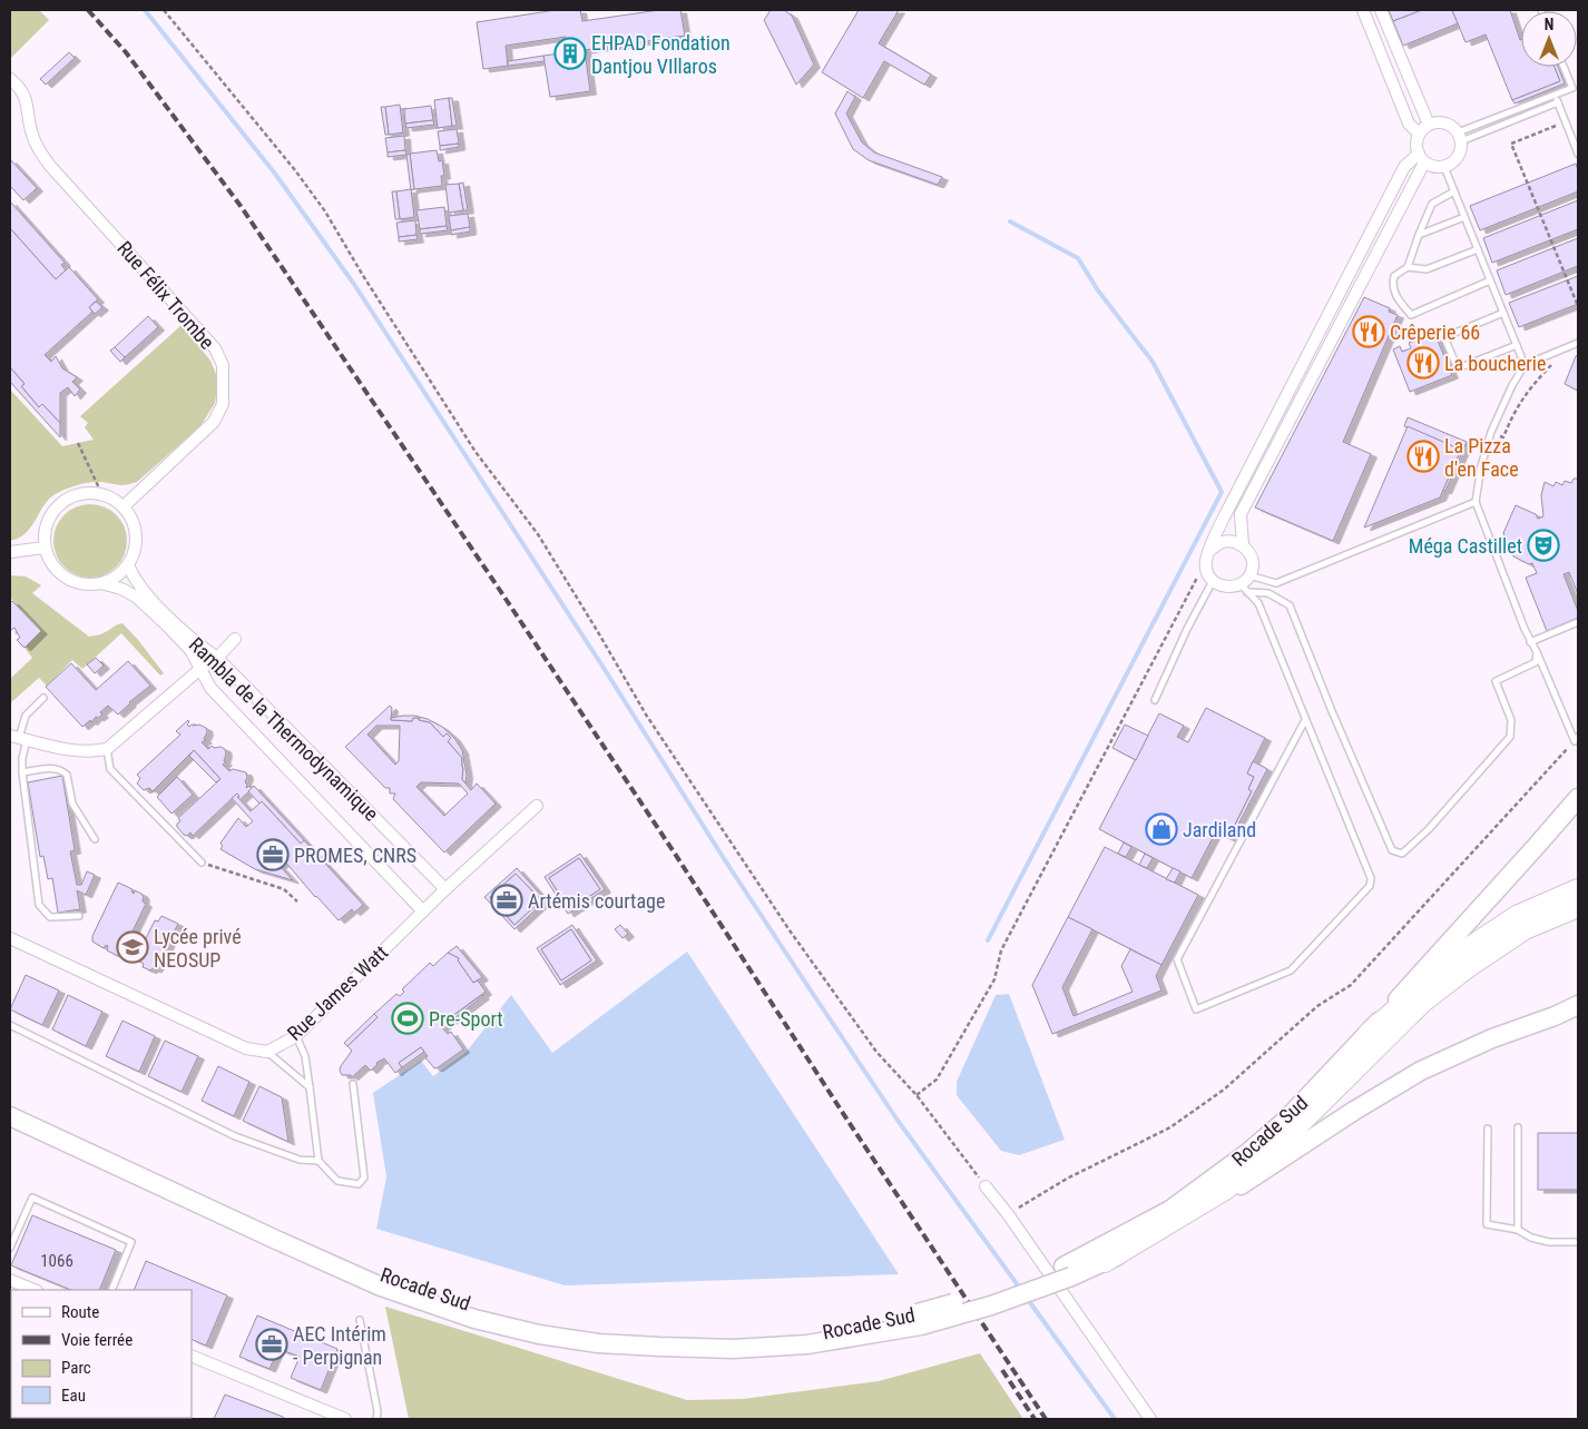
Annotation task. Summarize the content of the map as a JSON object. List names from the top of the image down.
{
  "streets": {
    "main road": ["Rocade Sud"],
    "street": ["Rue Félix Trombe", "Rambla de la Thermodynamique", "Rue James Watt"]
  },
  "crossings": [
    ["Rue Félix Trombe", "Rambla de la Thermodynamique"],
    ["Rambla de la Thermodynamique", "Rue James Watt"]
  ],
  "places": {
    "building": ["EHPAD Fondation Dantjou VIllaros"],
    "restaurant": ["Crêperie 66", "La boucherie", "La Pizza d'en Face"],
    "theatre": ["Méga Castillet"],
    "shop": ["Jardiland"],
    "office": ["PROMES, CNRS", "Artémis courtage", "AEC Intérim - Perpignan"],
    "school or university": ["Lycée privé NEOSUP"],
    "sports": ["Pre-Sport"]
  },
  "house_numbers": ["1066"],
  "legend": [
    "Route",
    "Voie ferrée",
    "Parc",
    "Eau"
  ],
  "north": "top"
}
